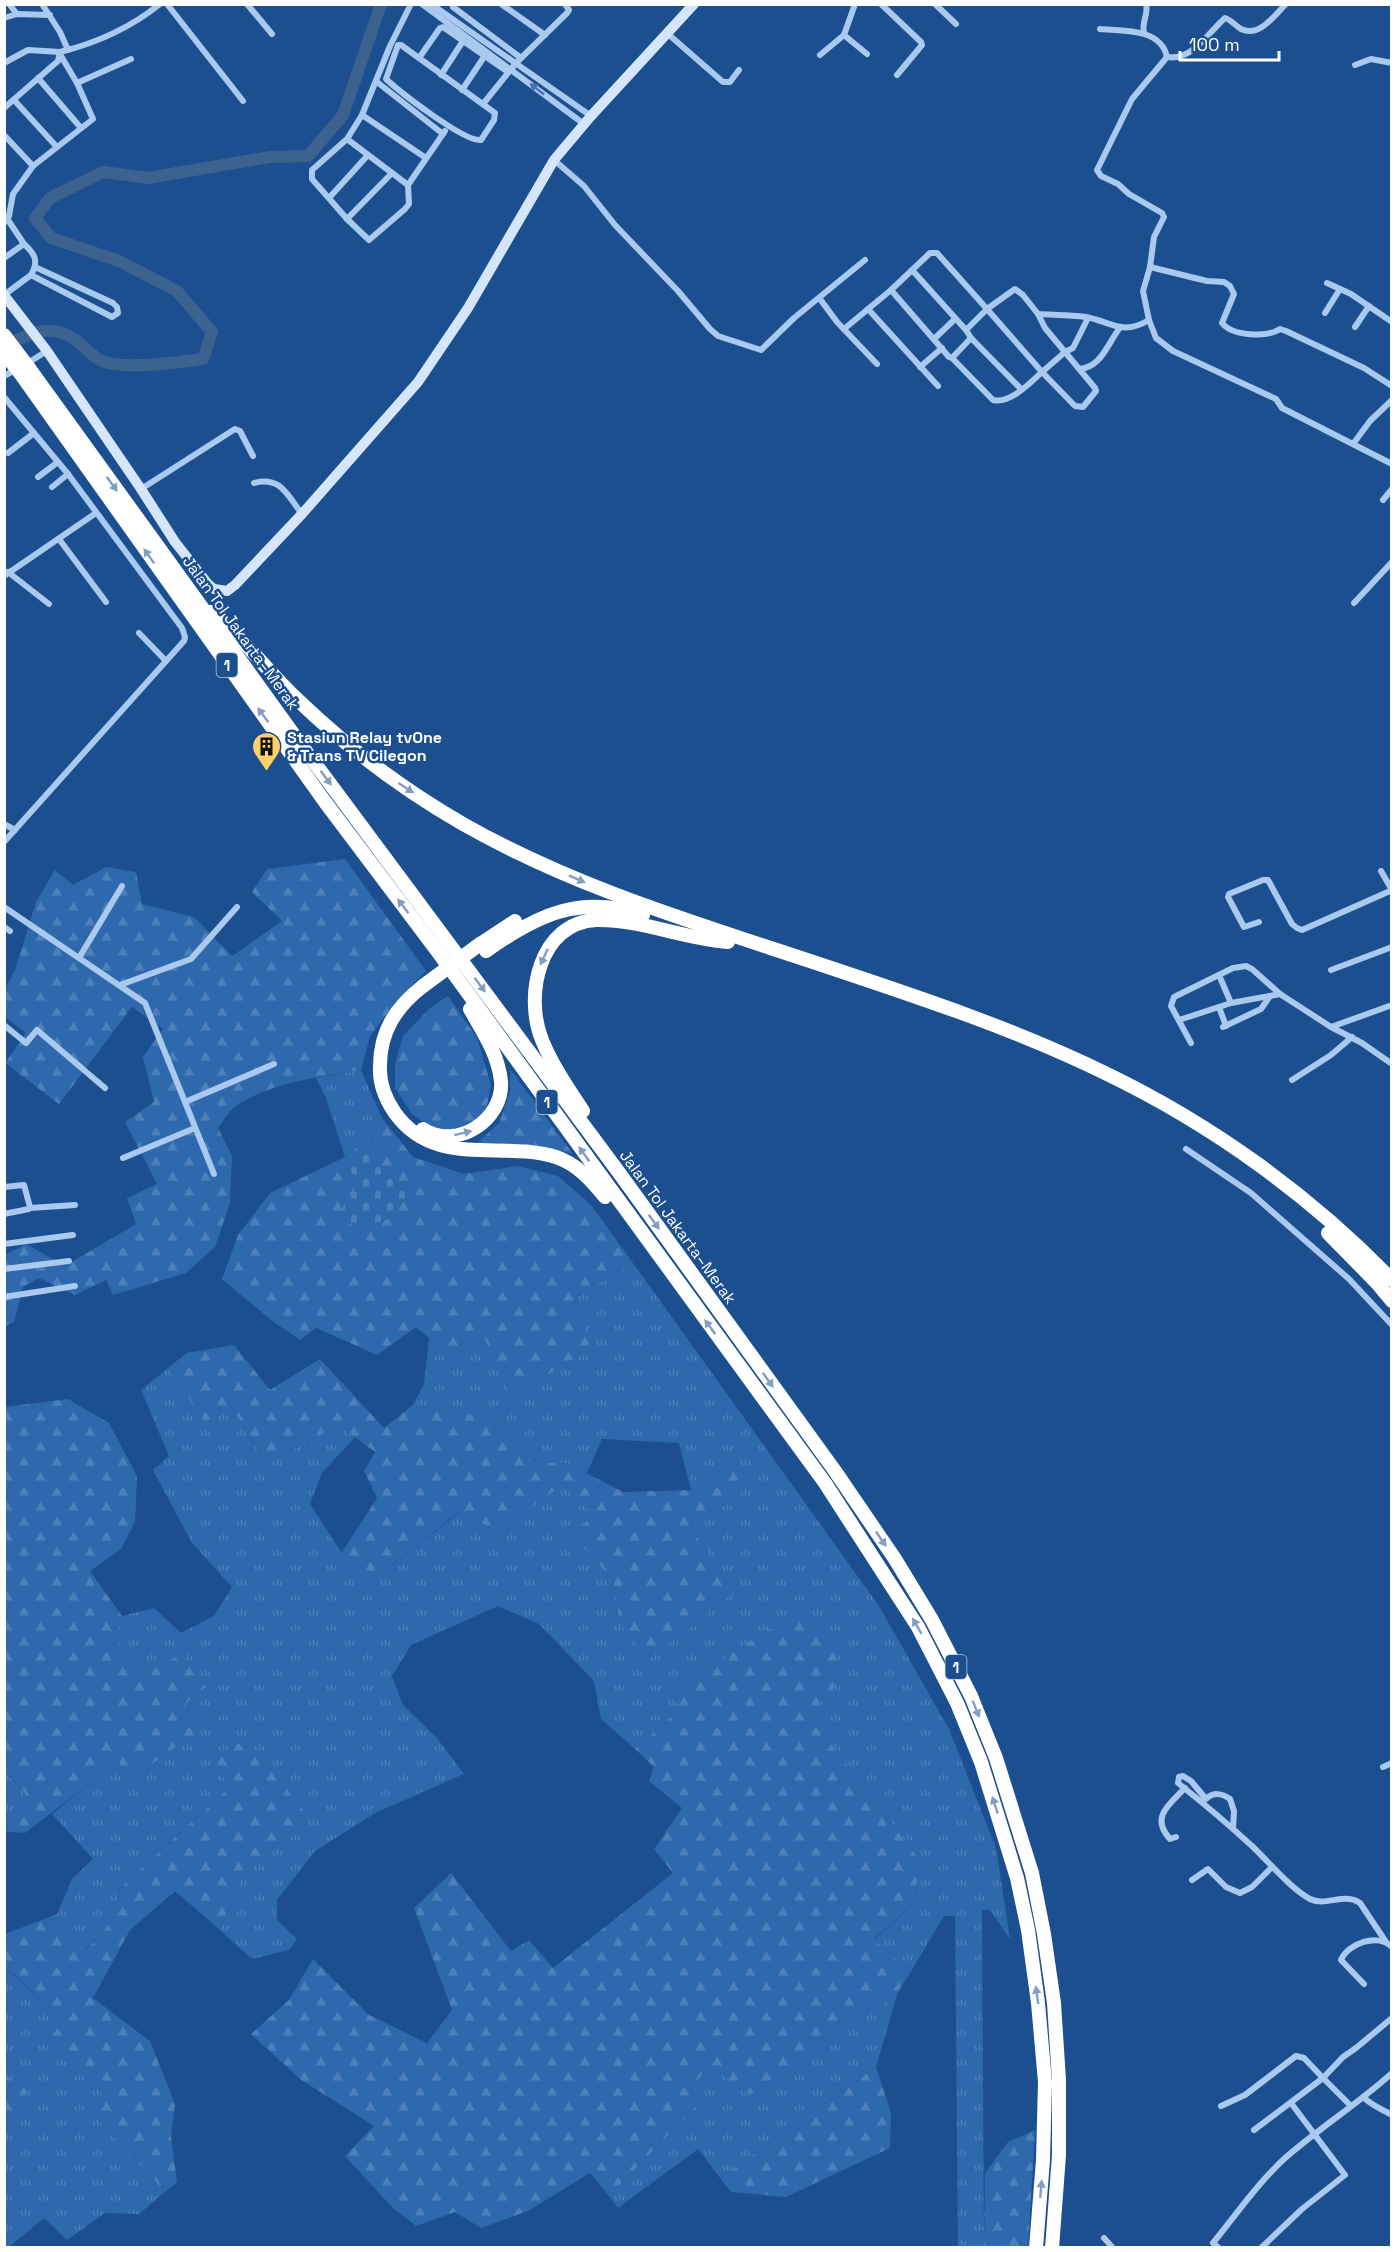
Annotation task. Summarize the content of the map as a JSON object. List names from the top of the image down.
{
  "streets": {
    "highway": ["Jalan Tol Jakarta–Merak", "1"]
  },
  "places": {
    "building": ["Stasiun Relay tvOne & Trans TV Cilegon"]
  },
  "scale_bar": "100 m"
}
